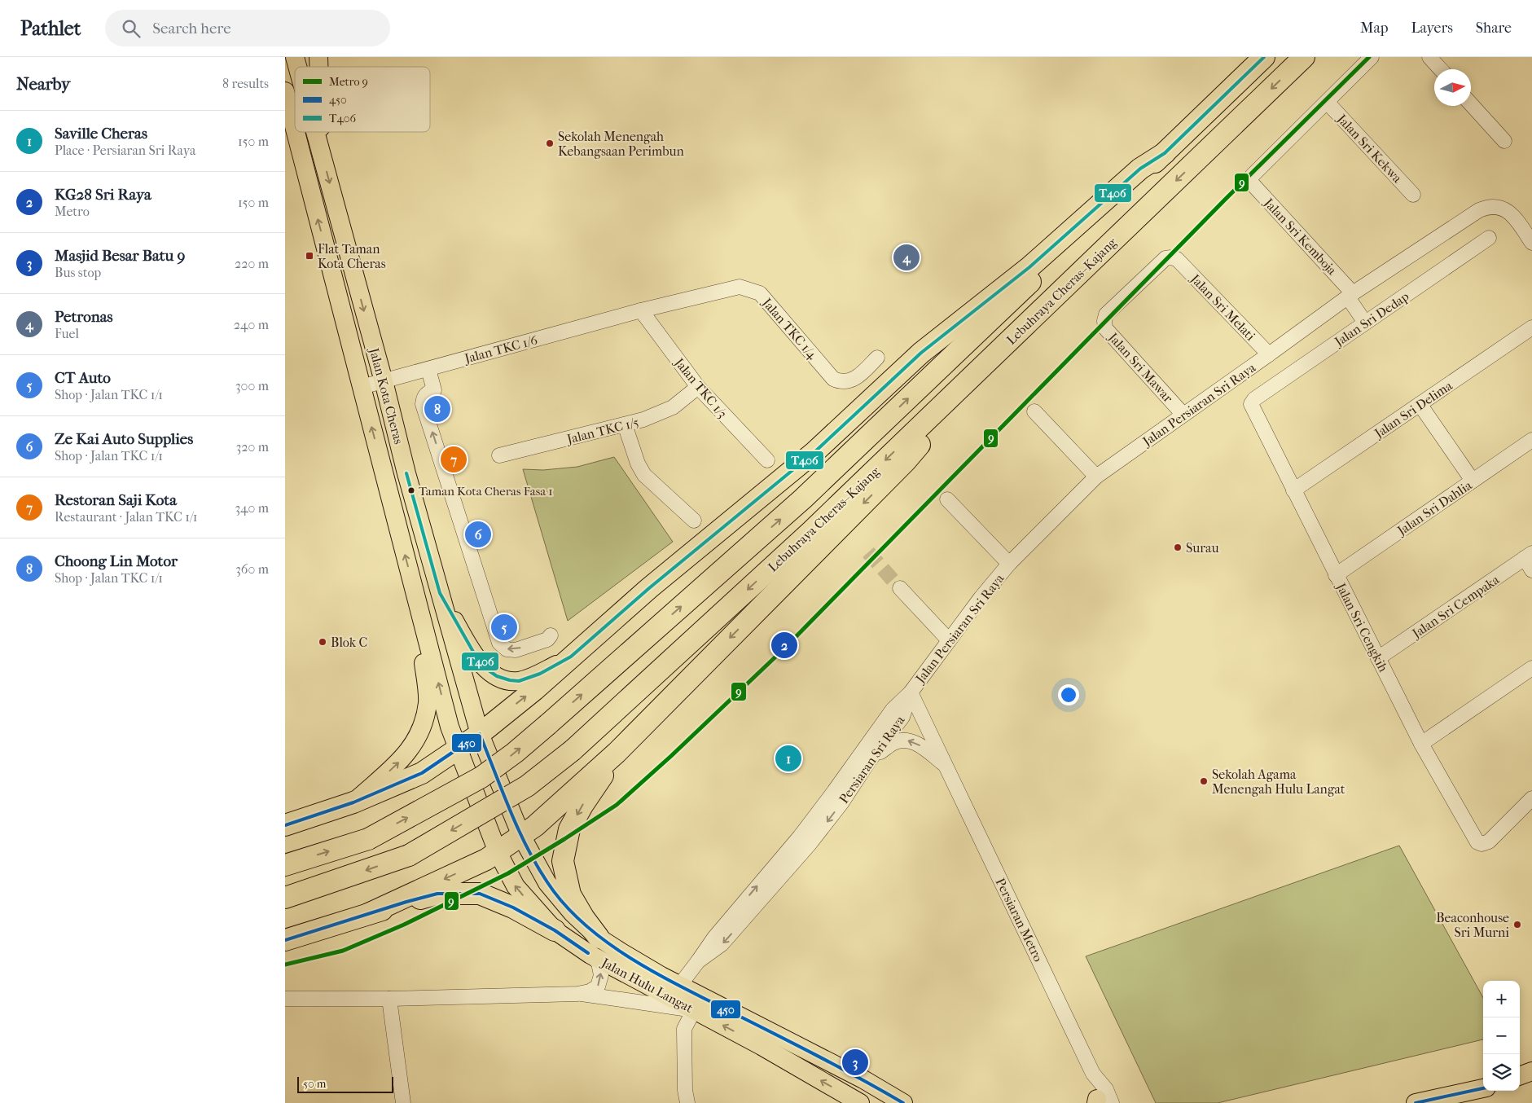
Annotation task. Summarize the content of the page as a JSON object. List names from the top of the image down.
{
  "streets": {
    "highway": ["Lebuhraya Cheras–Kajang"],
    "main road": ["Jalan Kota Cheras", "Jalan Hulu Langat"],
    "street": [
      "Jalan Sri Kekwa",
      "Jalan Sri Kemboja",
      "Jalan Sri Melati",
      "Jalan Sri Dedap",
      "Jalan TKC 1/4",
      "Jalan TKC 1/6",
      "Jalan Sri Mawar",
      "Jalan TKC 1/3",
      "Jalan Persiaran Sri Raya",
      "Jalan Sri Delima",
      "Jalan TKC 1/5",
      "Jalan Sri Dahlia",
      "Jalan Sri Cempaka",
      "Jalan Sri Cengkih",
      "Persiaran Sri Raya",
      "Persiaran Metro"
    ]
  },
  "crossings": [
    ["Jalan Sri Kekwa", "Jalan Sri Kemboja"],
    ["Jalan Sri Kemboja", "Jalan Sri Dedap"],
    ["Jalan Sri Kemboja", "Jalan Persiaran Sri Raya"],
    ["Jalan Sri Melati", "Jalan Sri Mawar"],
    ["Jalan Sri Melati", "Jalan Persiaran Sri Raya"],
    ["Jalan Sri Dedap", "Jalan Sri Cengkih"],
    ["Jalan TKC 1/4", "Jalan TKC 1/6"],
    ["Jalan TKC 1/4", "Jalan TKC 1/3"],
    ["Jalan TKC 1/6", "Jalan TKC 1/3"],
    ["Jalan TKC 1/6", "Jalan Kota Cheras"],
    ["Jalan Sri Mawar", "Jalan Persiaran Sri Raya"],
    ["Jalan TKC 1/3", "Jalan TKC 1/5"],
    ["Jalan Kota Cheras", "Jalan Hulu Langat"],
    ["Jalan Persiaran Sri Raya", "Persiaran Sri Raya"],
    ["Jalan Persiaran Sri Raya", "Persiaran Metro"],
    ["Jalan Sri Delima", "Jalan Sri Cengkih"],
    ["Jalan Sri Dahlia", "Jalan Sri Cengkih"],
    ["Jalan Sri Cempaka", "Jalan Sri Cengkih"],
    ["Persiaran Sri Raya", "Persiaran Metro"],
    ["Persiaran Sri Raya", "Jalan Hulu Langat"]
  ],
  "places": {
    "other": [
      "Sekolah Menengah Kebangsaan Perimbun",
      "Taman Kota Cheras Fasa 1",
      "Surau",
      "Blok C",
      "Sekolah Agama Menengah Hulu Langat",
      "Beaconhouse Sri Murni"
    ],
    "transit": ["Flat Taman Kota Cheras"]
  },
  "lines": ["metro line 9", "transit line T406", "transit line 450"],
  "legend": ["Metro 9", "450", "T406"],
  "scale_bar": "50 m",
  "north": "right",
  "page": {
    "header": "Pathlet",
    "search": "Search here",
    "nav": ["Map", "Layers", "Share"],
    "heading": ["Nearby", "8 results"],
    "list": [
      {
        "mark": "1",
        "name": "Saville Cheras",
        "note": "Place · Persiaran Sri Raya",
        "value": "150 m"
      },
      {
        "mark": "2",
        "name": "KG28 Sri Raya",
        "note": "Metro",
        "value": "150 m"
      },
      {
        "mark": "3",
        "name": "Masjid Besar Batu 9",
        "note": "Bus stop",
        "value": "220 m"
      },
      {
        "mark": "4",
        "name": "Petronas",
        "note": "Fuel",
        "value": "240 m"
      },
      {
        "mark": "5",
        "name": "CT Auto",
        "note": "Shop · Jalan TKC 1/1",
        "value": "300 m"
      },
      {
        "mark": "6",
        "name": "Ze Kai Auto Supplies",
        "note": "Shop · Jalan TKC 1/1",
        "value": "320 m"
      },
      {
        "mark": "7",
        "name": "Restoran Saji Kota",
        "note": "Restaurant · Jalan TKC 1/1",
        "value": "340 m"
      },
      {
        "mark": "8",
        "name": "Choong Lin Motor",
        "note": "Shop · Jalan TKC 1/1",
        "value": "360 m"
      }
    ],
    "pins": [
      "4",
      "8",
      "7",
      "6",
      "5",
      "2",
      "1",
      "3"
    ],
    "map_buttons": ["+", "−"],
    "scale": "50 m"
  }
}
